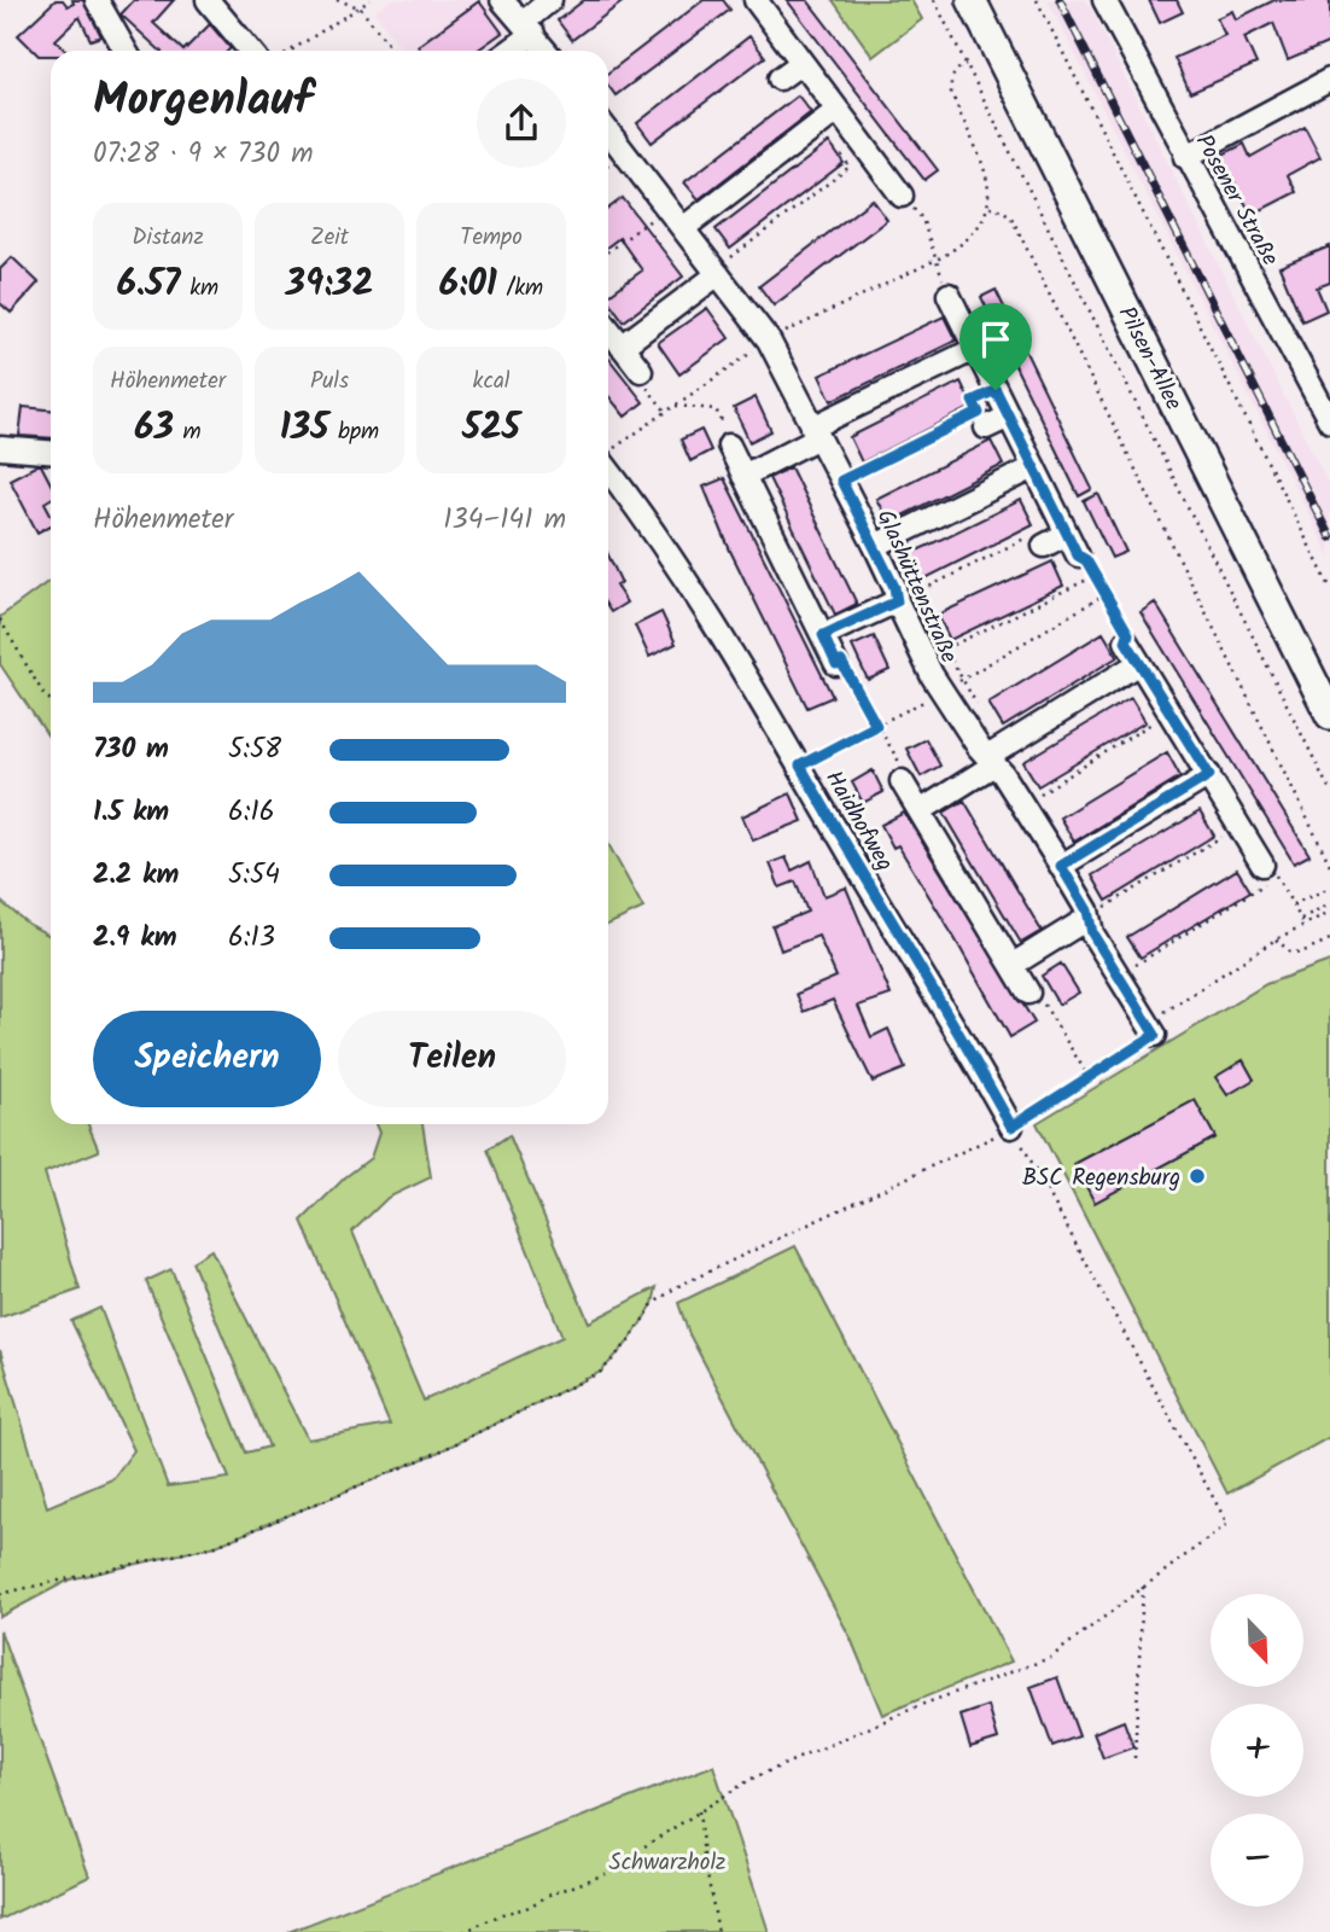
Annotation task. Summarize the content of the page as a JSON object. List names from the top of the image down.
{
  "streets": {
    "main road": ["Pilsen-Allee"],
    "street": ["Posener Straße", "Glashüttenstraße", "Haidhofweg"]
  },
  "parks": ["Schwarzholz"],
  "places": ["BSC Regensburg"],
  "north": "bottom right",
  "page": {
    "heading": ["Morgenlauf", "07:28 · 9 × 730 m"],
    "stats": [
      ["Distanz", "6.57 km"],
      ["Zeit", "39:32"],
      ["Tempo", "6:01 /km"],
      ["Höhenmeter", "63 m"],
      ["Puls", "135 bpm"],
      ["kcal", "525"]
    ],
    "chart": ["Höhenmeter", "134–141 m"],
    "list": [
      {
        "name": "730 m",
        "note": "5:58"
      },
      {
        "name": "1.5 km",
        "note": "6:16"
      },
      {
        "name": "2.2 km",
        "note": "5:54"
      },
      {
        "name": "2.9 km",
        "note": "6:13"
      }
    ],
    "buttons": ["Speichern", "Teilen"],
    "map_buttons": ["+", "−"]
  }
}
